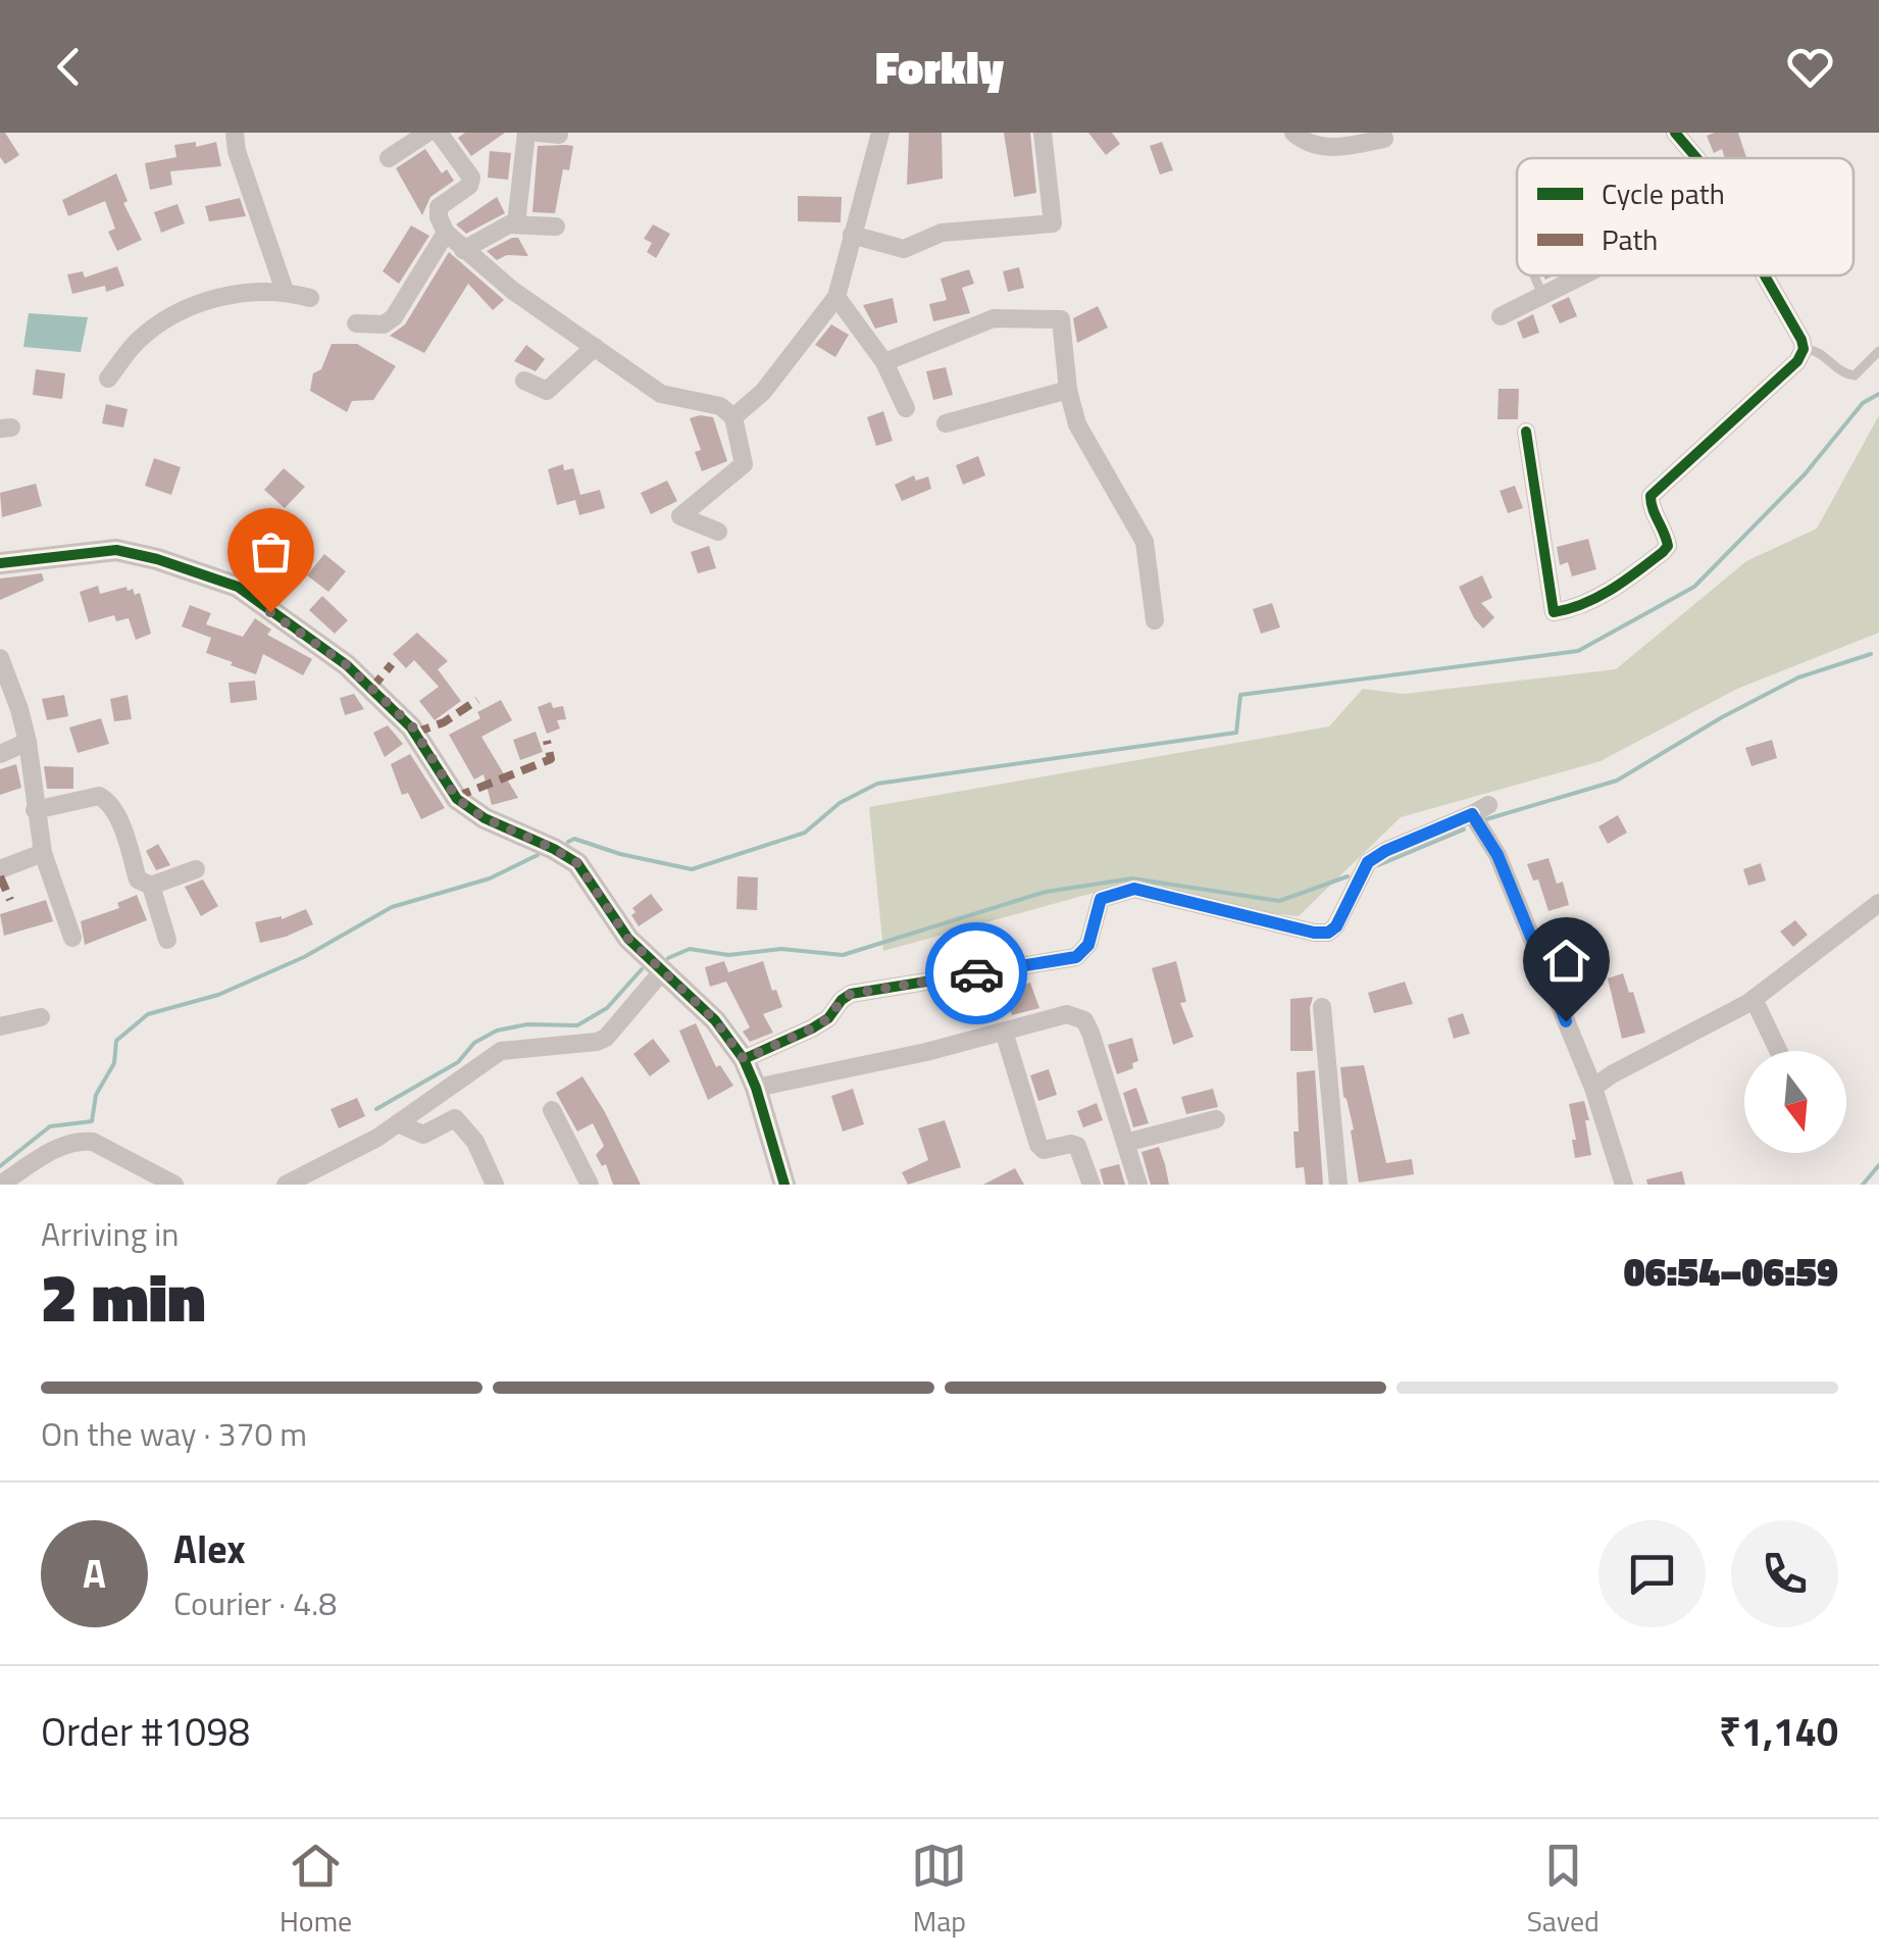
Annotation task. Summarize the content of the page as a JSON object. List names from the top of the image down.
{
  "legend": ["Cycle path", "Path"],
  "north": "bottom",
  "page": {
    "header": "Forkly",
    "heading": ["2 min", "Arriving in", "06:54–06:59"],
    "panel": [
      "Alex",
      "Courier · 4.8",
      "Order #1098",
      "₹1,140"
    ],
    "bar": "On the way · 370 m",
    "round": "A",
    "tabs": ["Home", "Map", "Saved"]
  }
}
